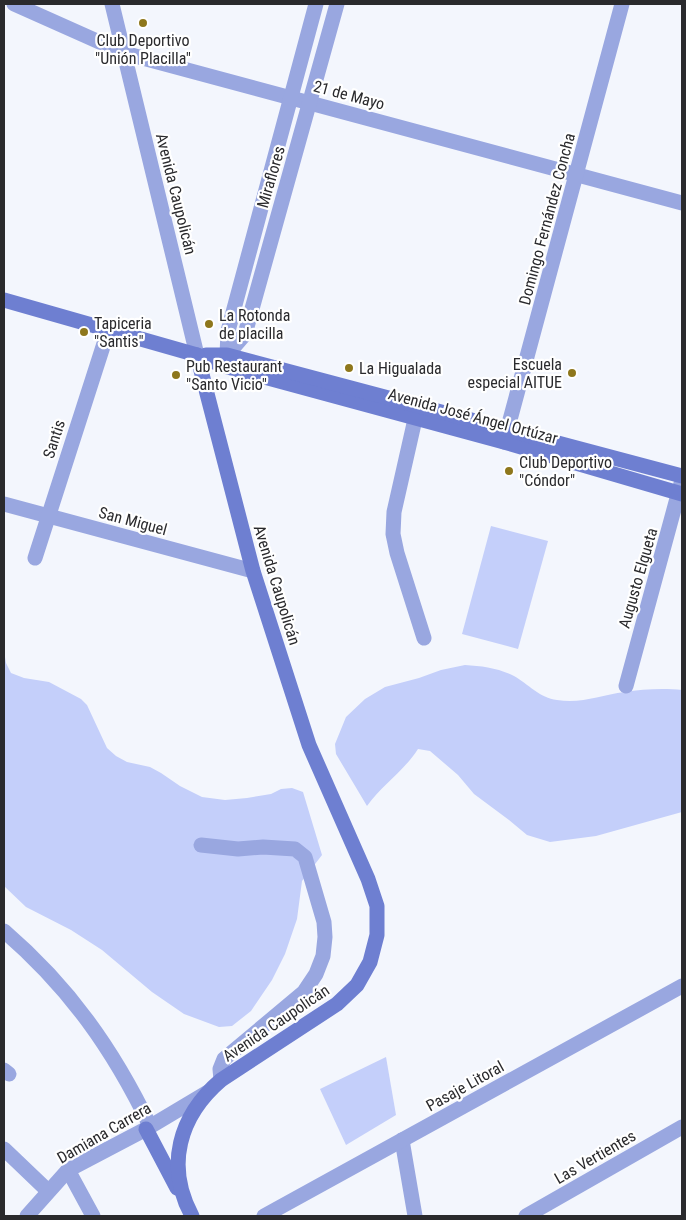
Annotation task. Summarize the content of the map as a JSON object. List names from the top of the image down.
{
  "streets": {
    "main road": ["Avenida Caupolicán", "Avenida José Ángel Ortúzar"],
    "street": [
      "21 de Mayo",
      "Miraflores",
      "Domingo Fernández Concha",
      "Santis",
      "San Miguel",
      "Augusto Elgueta",
      "Pasaje Litoral",
      "Damiana Carrera",
      "Las Vertientes"
    ]
  },
  "crossings": [
    ["21 de Mayo", "Miraflores"],
    ["21 de Mayo", "Avenida Caupolicán"],
    ["21 de Mayo", "Domingo Fernández Concha"],
    ["Miraflores", "Avenida José Ángel Ortúzar"],
    ["Avenida Caupolicán", "Avenida José Ángel Ortúzar"],
    ["Avenida Caupolicán", "San Miguel"],
    ["Avenida Caupolicán", "Damiana Carrera"],
    ["Domingo Fernández Concha", "Avenida José Ángel Ortúzar"],
    ["Avenida José Ángel Ortúzar", "Santis"],
    ["Avenida José Ángel Ortúzar", "Augusto Elgueta"],
    ["Santis", "San Miguel"]
  ],
  "places": [
    "Club Deportivo \"Unión Placilla\"",
    "La Rotonda de placilla",
    "Tapiceria \"Santis\"",
    "La Higualada",
    "Escuela especial AITUE",
    "Pub Restaurant \"Santo Vicio\"",
    "Club Deportivo \"Cóndor\""
  ]
}
